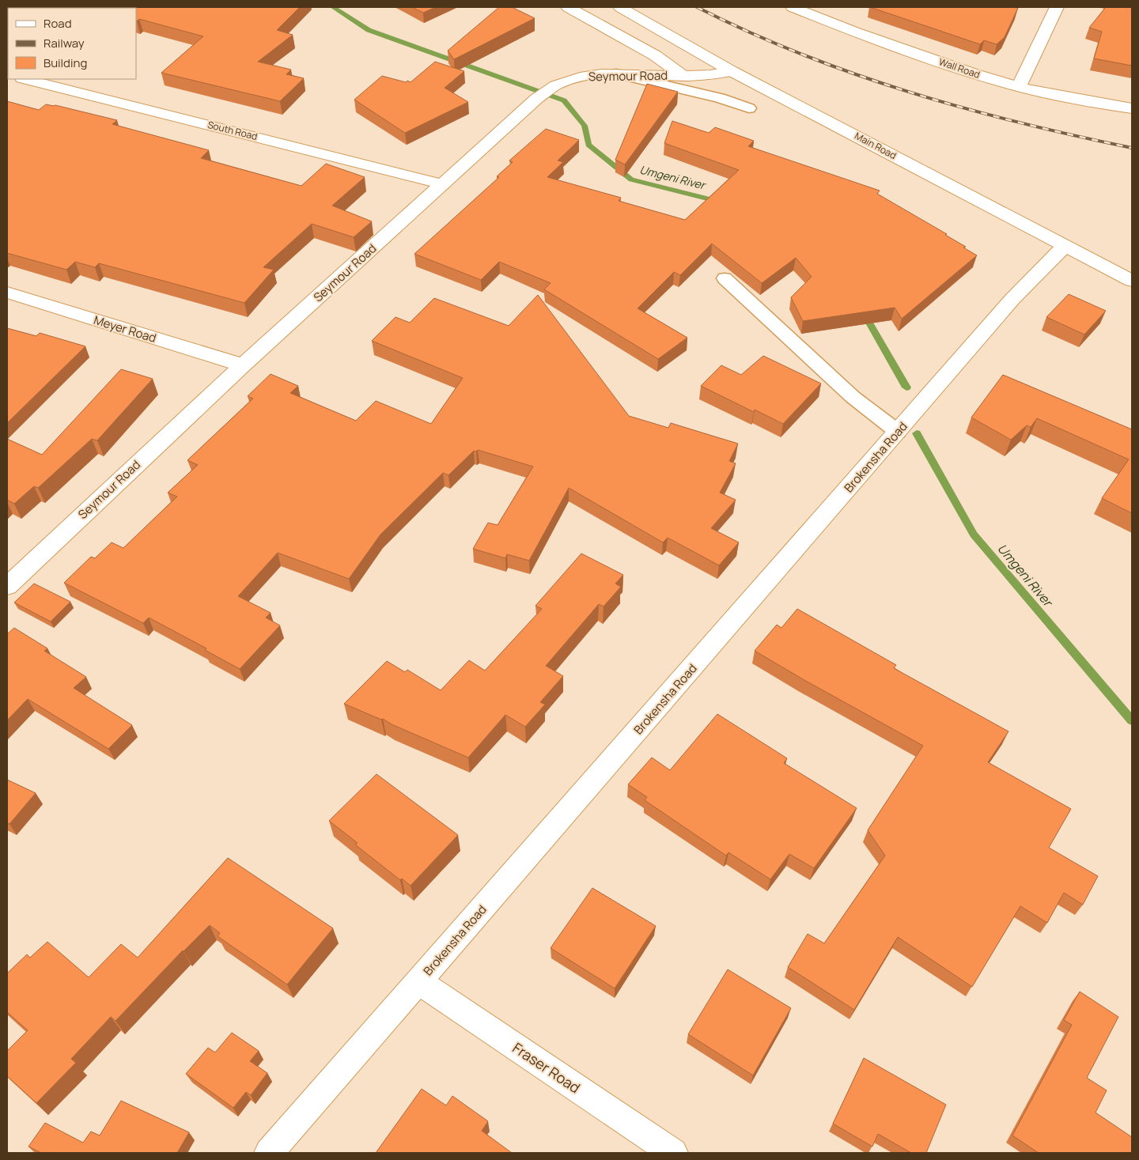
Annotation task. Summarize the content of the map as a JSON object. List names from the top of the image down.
{
  "streets": {
    "street": [
      "Wall Road",
      "Seymour Road",
      "South Road",
      "Main Road",
      "Meyer Road",
      "Brokensha Road",
      "Fraser Road"
    ]
  },
  "crossings": [
    ["Seymour Road", "South Road"],
    ["Seymour Road", "Main Road"],
    ["Seymour Road", "Meyer Road"],
    ["Main Road", "Brokensha Road"],
    ["Brokensha Road", "Fraser Road"]
  ],
  "water": ["Umgeni River"],
  "legend": ["Road", "Railway", "Building"]
}
